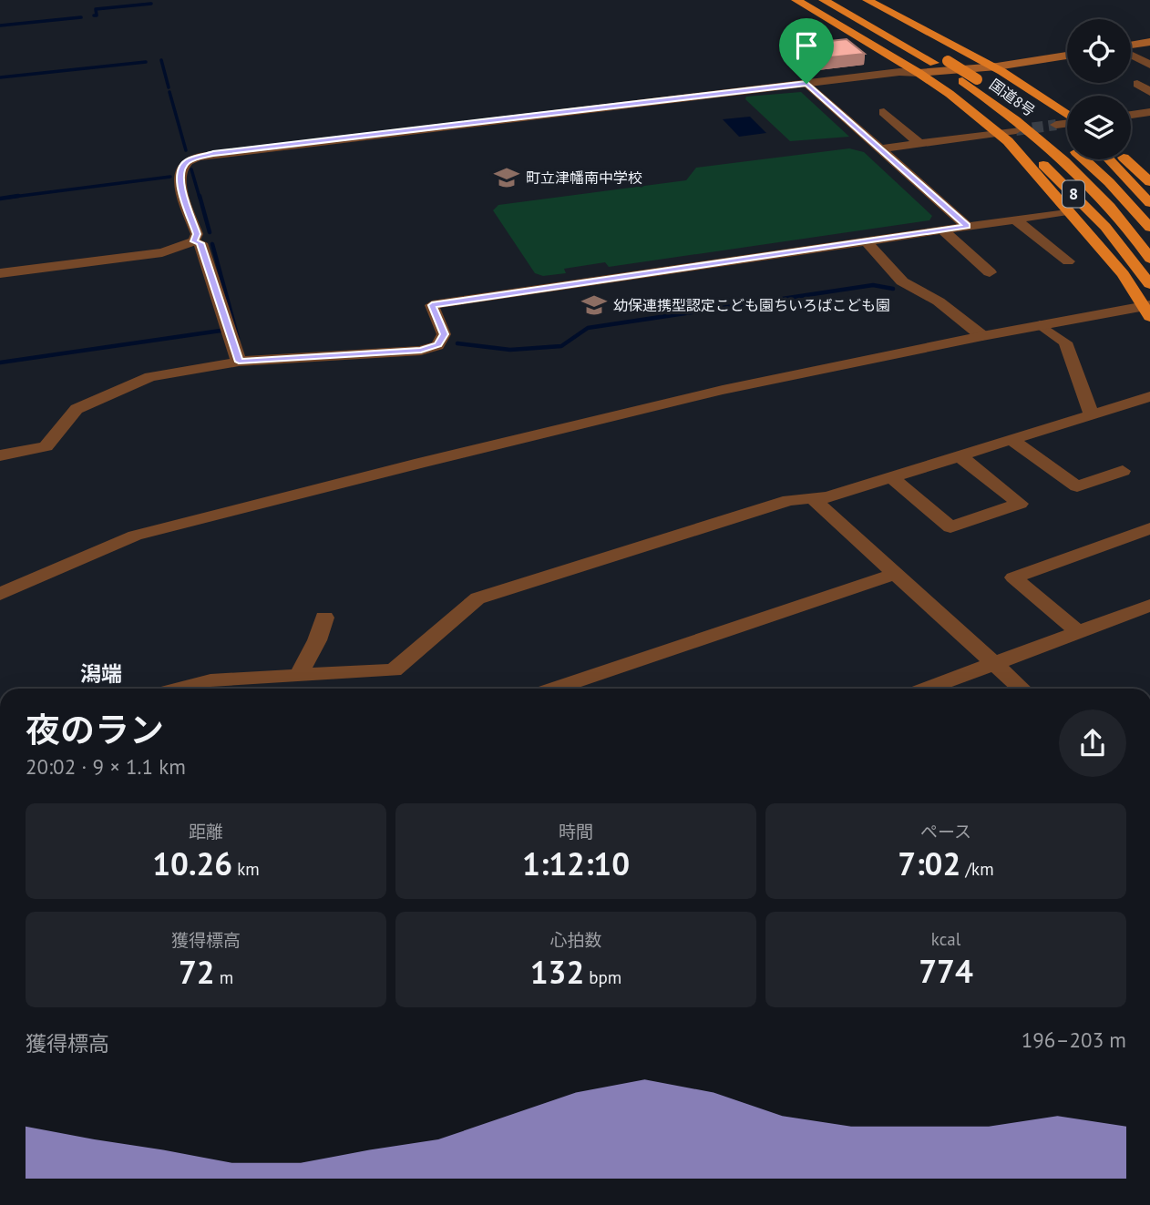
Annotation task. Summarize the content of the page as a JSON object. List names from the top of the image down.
{
  "streets": {
    "highway": ["国道8号", "8"]
  },
  "districts": ["潟端"],
  "places": {
    "school or university": ["町立津幡南中学校", "幼保連携型認定こども園ちいろばこども園"]
  },
  "page": {
    "heading": ["夜のラン", "20:02 · 9 × 1.1 km"],
    "stats": [
      ["距離", "10.26 km"],
      ["時間", "1:12:10"],
      ["ペース", "7:02 /km"],
      ["獲得標高", "72 m"],
      ["心拍数", "132 bpm"],
      ["kcal", "774"]
    ],
    "chart": ["獲得標高", "196–203 m"]
  }
}
